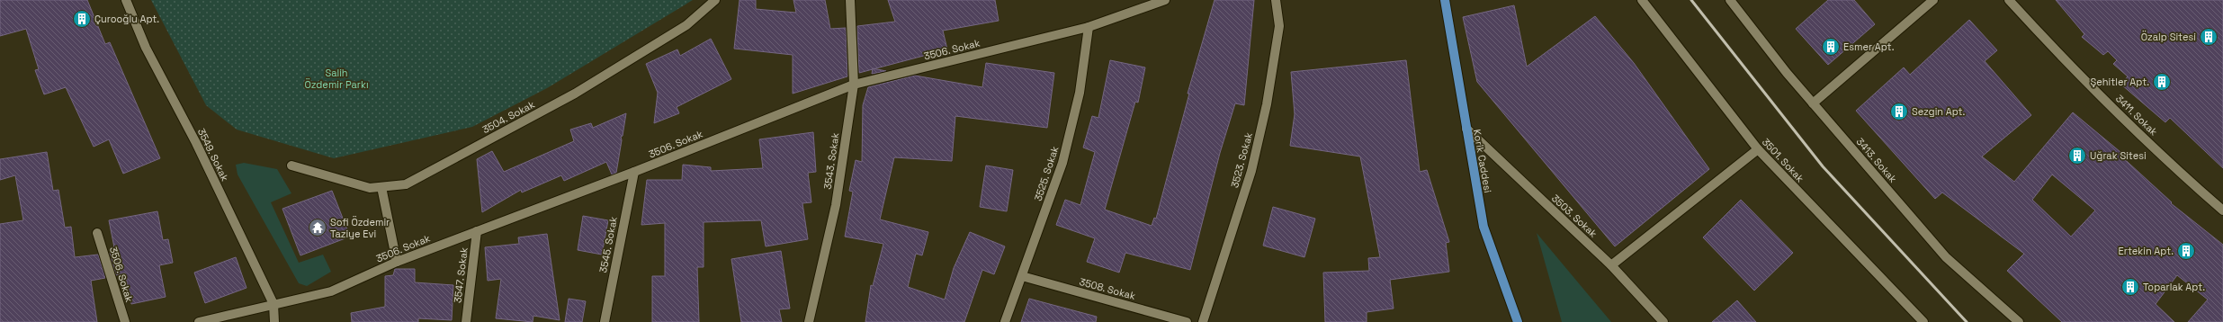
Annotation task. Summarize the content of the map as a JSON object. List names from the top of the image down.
{
  "streets": {
    "main road": ["Korik Caddesi"],
    "street": [
      "3506. Sokak",
      "3411. Sokak",
      "3504. Sokak",
      "3549. Sokak",
      "3523. Sokak",
      "3501. Sokak",
      "3413. Sokak",
      "3543. Sokak",
      "3525. Sokak",
      "3503. Sokak",
      "3545. Sokak",
      "3547. Sokak",
      "3508. Sokak"
    ]
  },
  "crossings": [
    ["3506. Sokak", "3549. Sokak"],
    ["3506. Sokak", "3543. Sokak"],
    ["3506. Sokak", "3525. Sokak"],
    ["3506. Sokak", "3545. Sokak"],
    ["3506. Sokak", "3547. Sokak"],
    ["Korik Caddesi", "3503. Sokak"],
    ["3525. Sokak", "3508. Sokak"]
  ],
  "parks": ["Salih Özdemir Parkı"],
  "places": {
    "building": [
      "Çurooğlu Apt.",
      "Özalp Sitesi",
      "Esmer Apt.",
      "Şehitler Apt.",
      "Sezgin Apt.",
      "Uğrak Sitesi",
      "Ertekin Apt.",
      "Toparlak Apt."
    ],
    "temple": ["Sofi Özdemir Taziye Evi"]
  }
}
